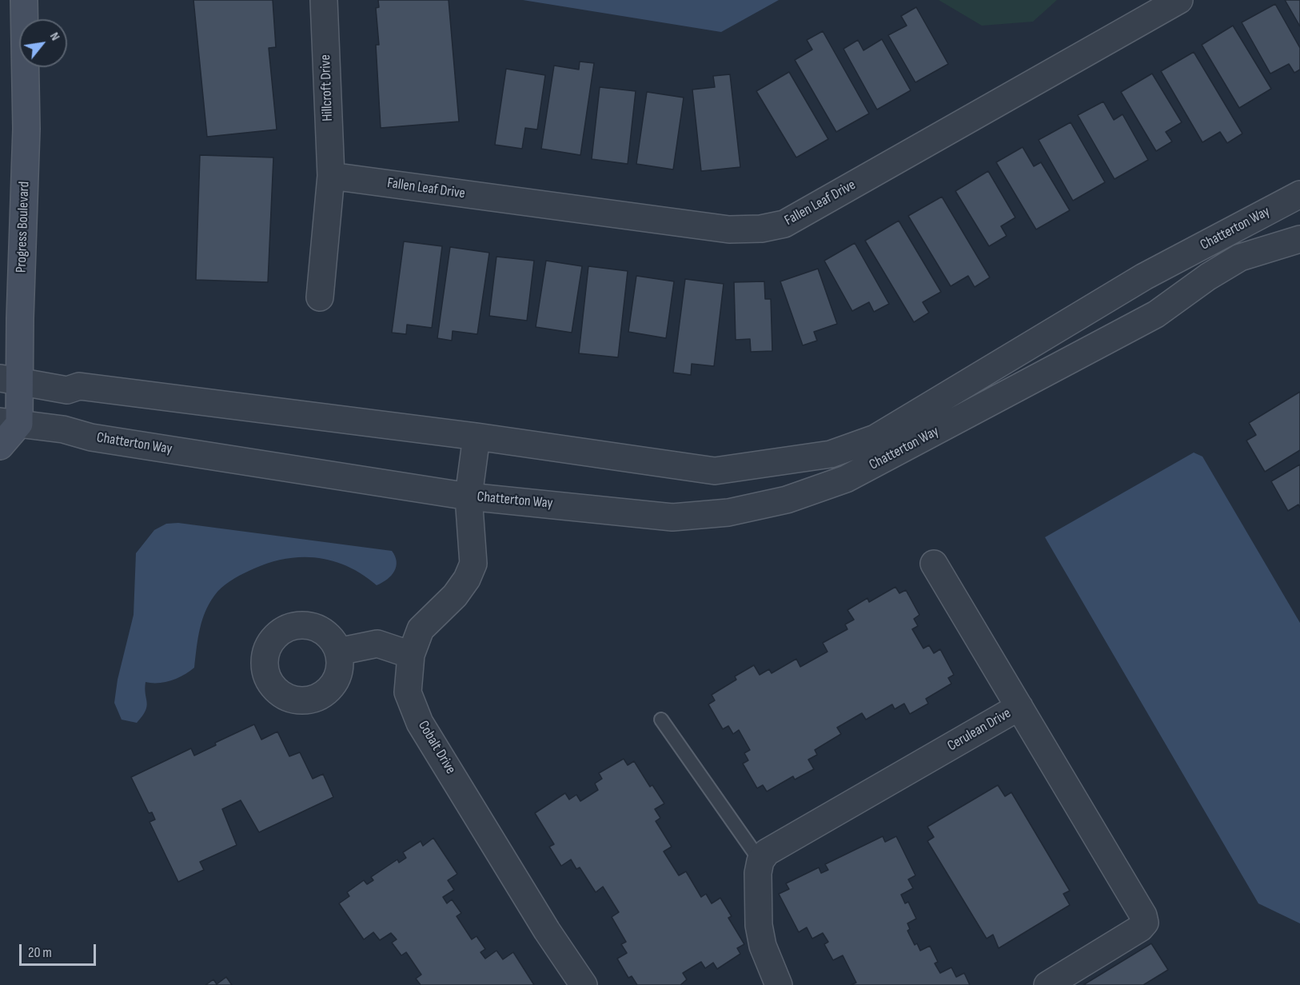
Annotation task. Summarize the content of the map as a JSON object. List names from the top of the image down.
{
  "streets": {
    "main road": ["Progress Boulevard"],
    "street": [
      "Hillcroft Drive",
      "Fallen Leaf Drive",
      "Chatterton Way",
      "Cerulean Drive",
      "Cobalt Drive"
    ]
  },
  "crossings": [
    ["Hillcroft Drive", "Fallen Leaf Drive"],
    ["Progress Boulevard", "Chatterton Way"],
    ["Chatterton Way", "Cobalt Drive"]
  ],
  "scale_bar": "20 m",
  "north": "top right"
}
